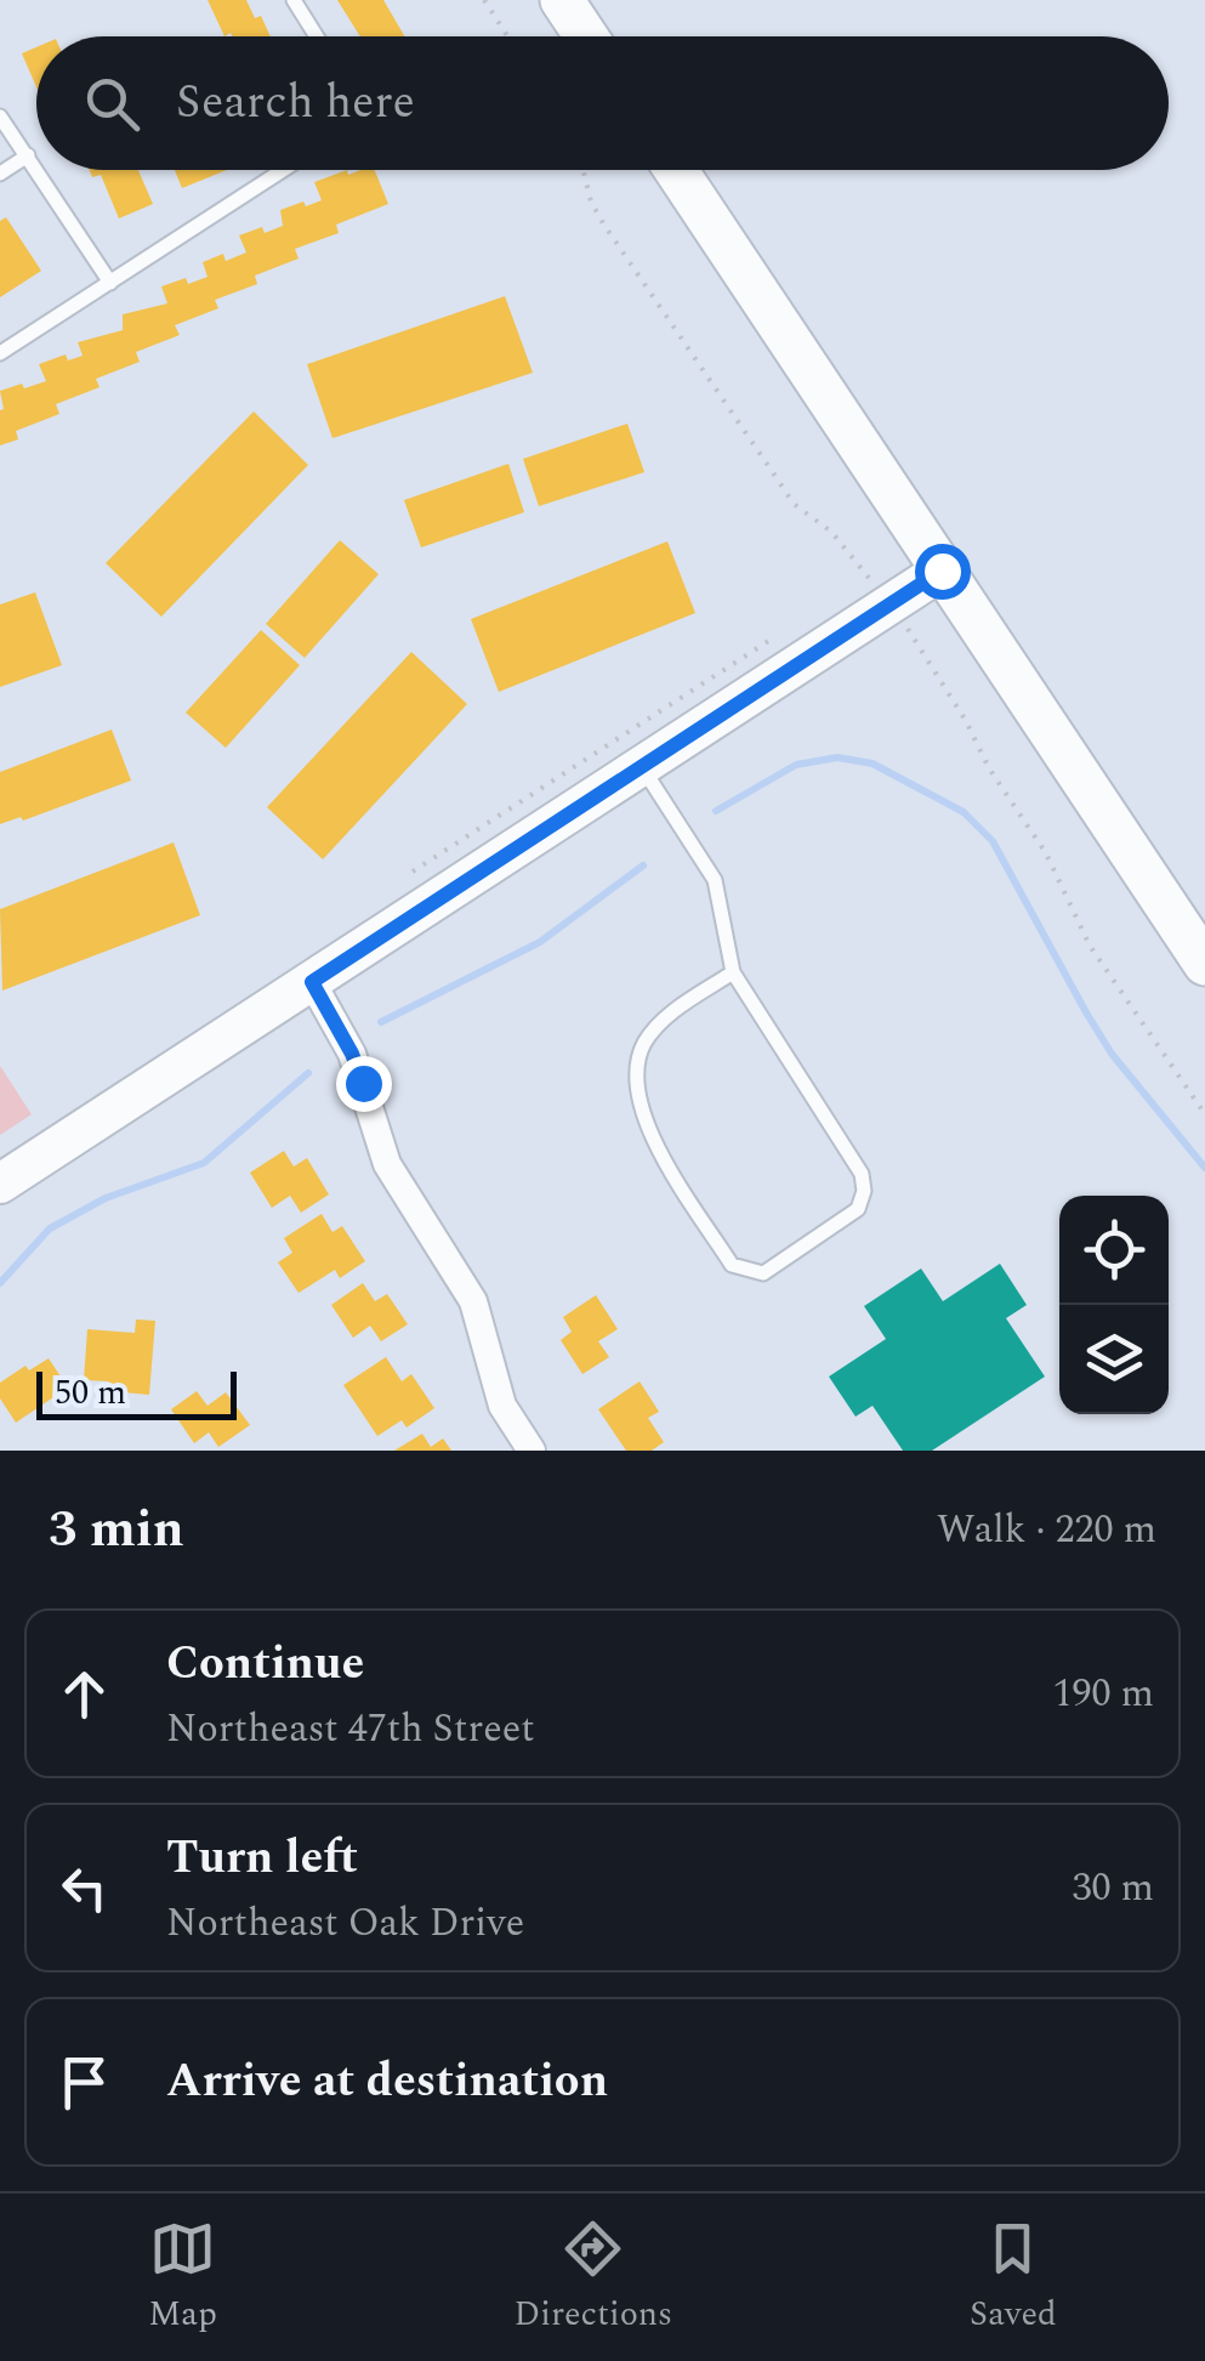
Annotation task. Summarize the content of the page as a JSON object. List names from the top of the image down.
{
  "scale_bar": "50 m",
  "page": {
    "search": "Search here",
    "scale": "50 m",
    "heading": ["3 min", "Walk · 220 m"],
    "list": [
      ["Continue", "Northeast 47th Street", "190 m"],
      ["Turn left", "Northeast Oak Drive", "30 m"],
      "Arrive at destination"
    ],
    "nav": ["Map", "Directions", "Saved"]
  }
}
